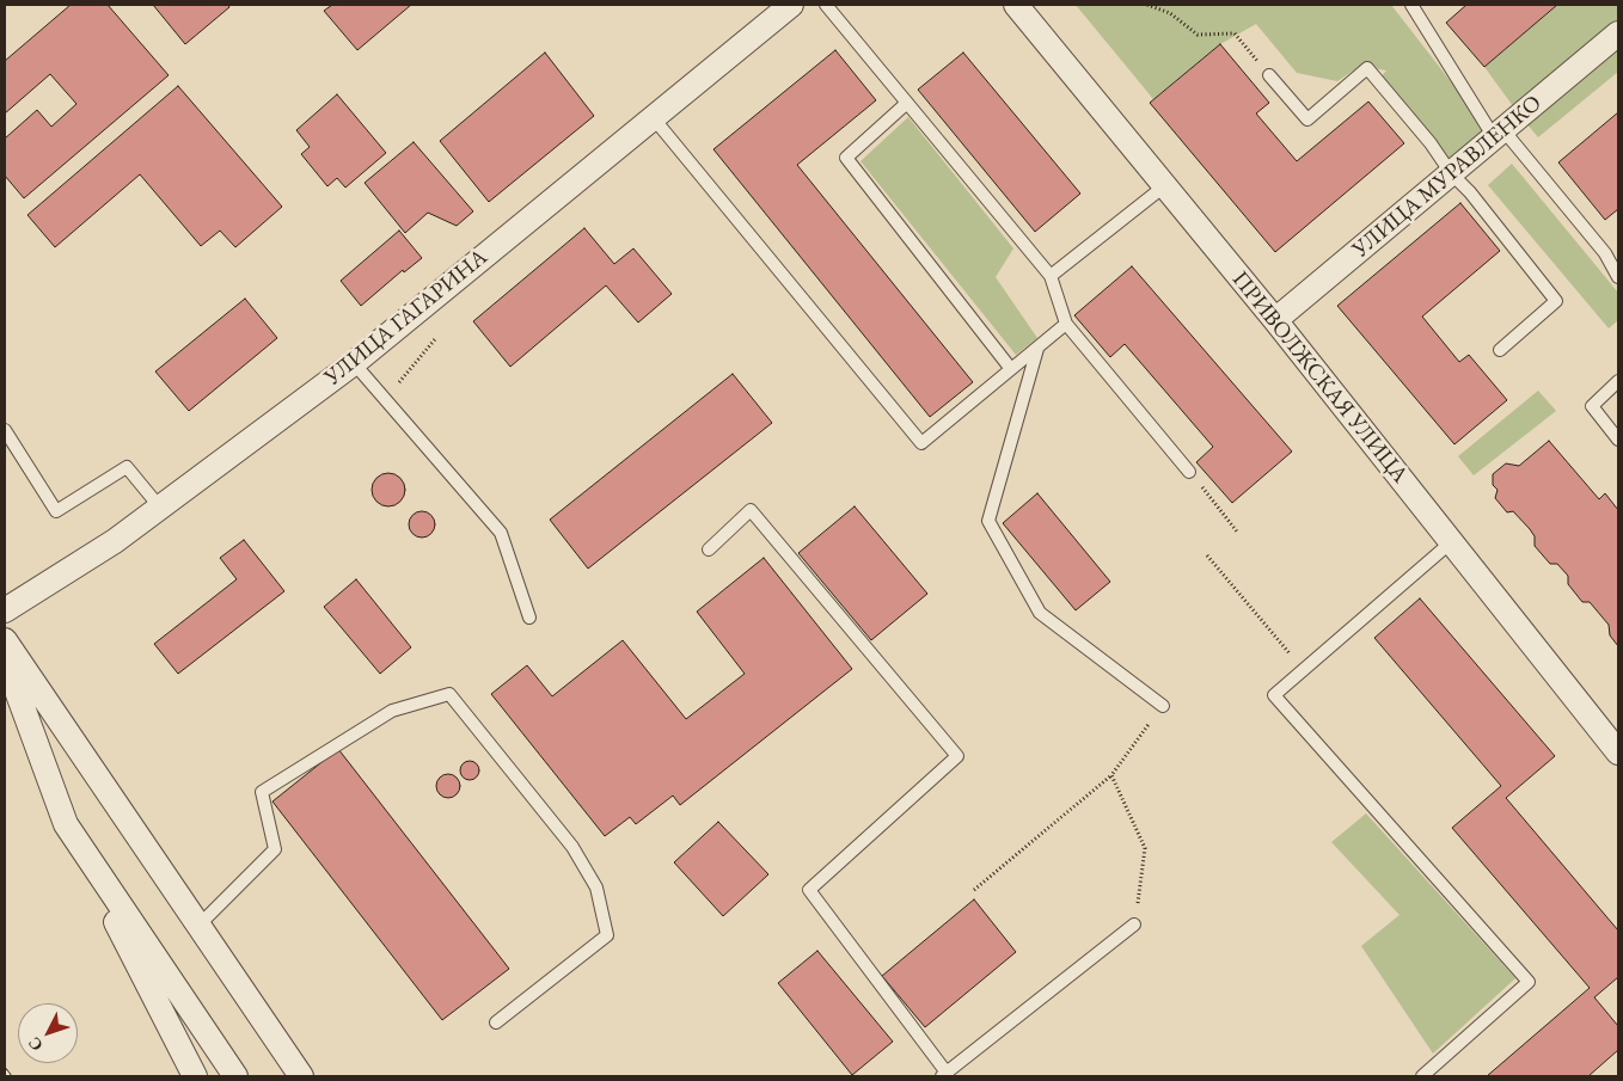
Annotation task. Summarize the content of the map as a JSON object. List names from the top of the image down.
{
  "streets": {
    "street": ["УЛИЦА МУРАВЛЕНКО", "УЛИЦА ГАГАРИНА", "ПРИВОЛЖСКАЯ УЛИЦА"]
  },
  "crossings": [
    ["УЛИЦА МУРАВЛЕНКО", "ПРИВОЛЖСКАЯ УЛИЦА"]
  ],
  "north": "bottom left"
}
